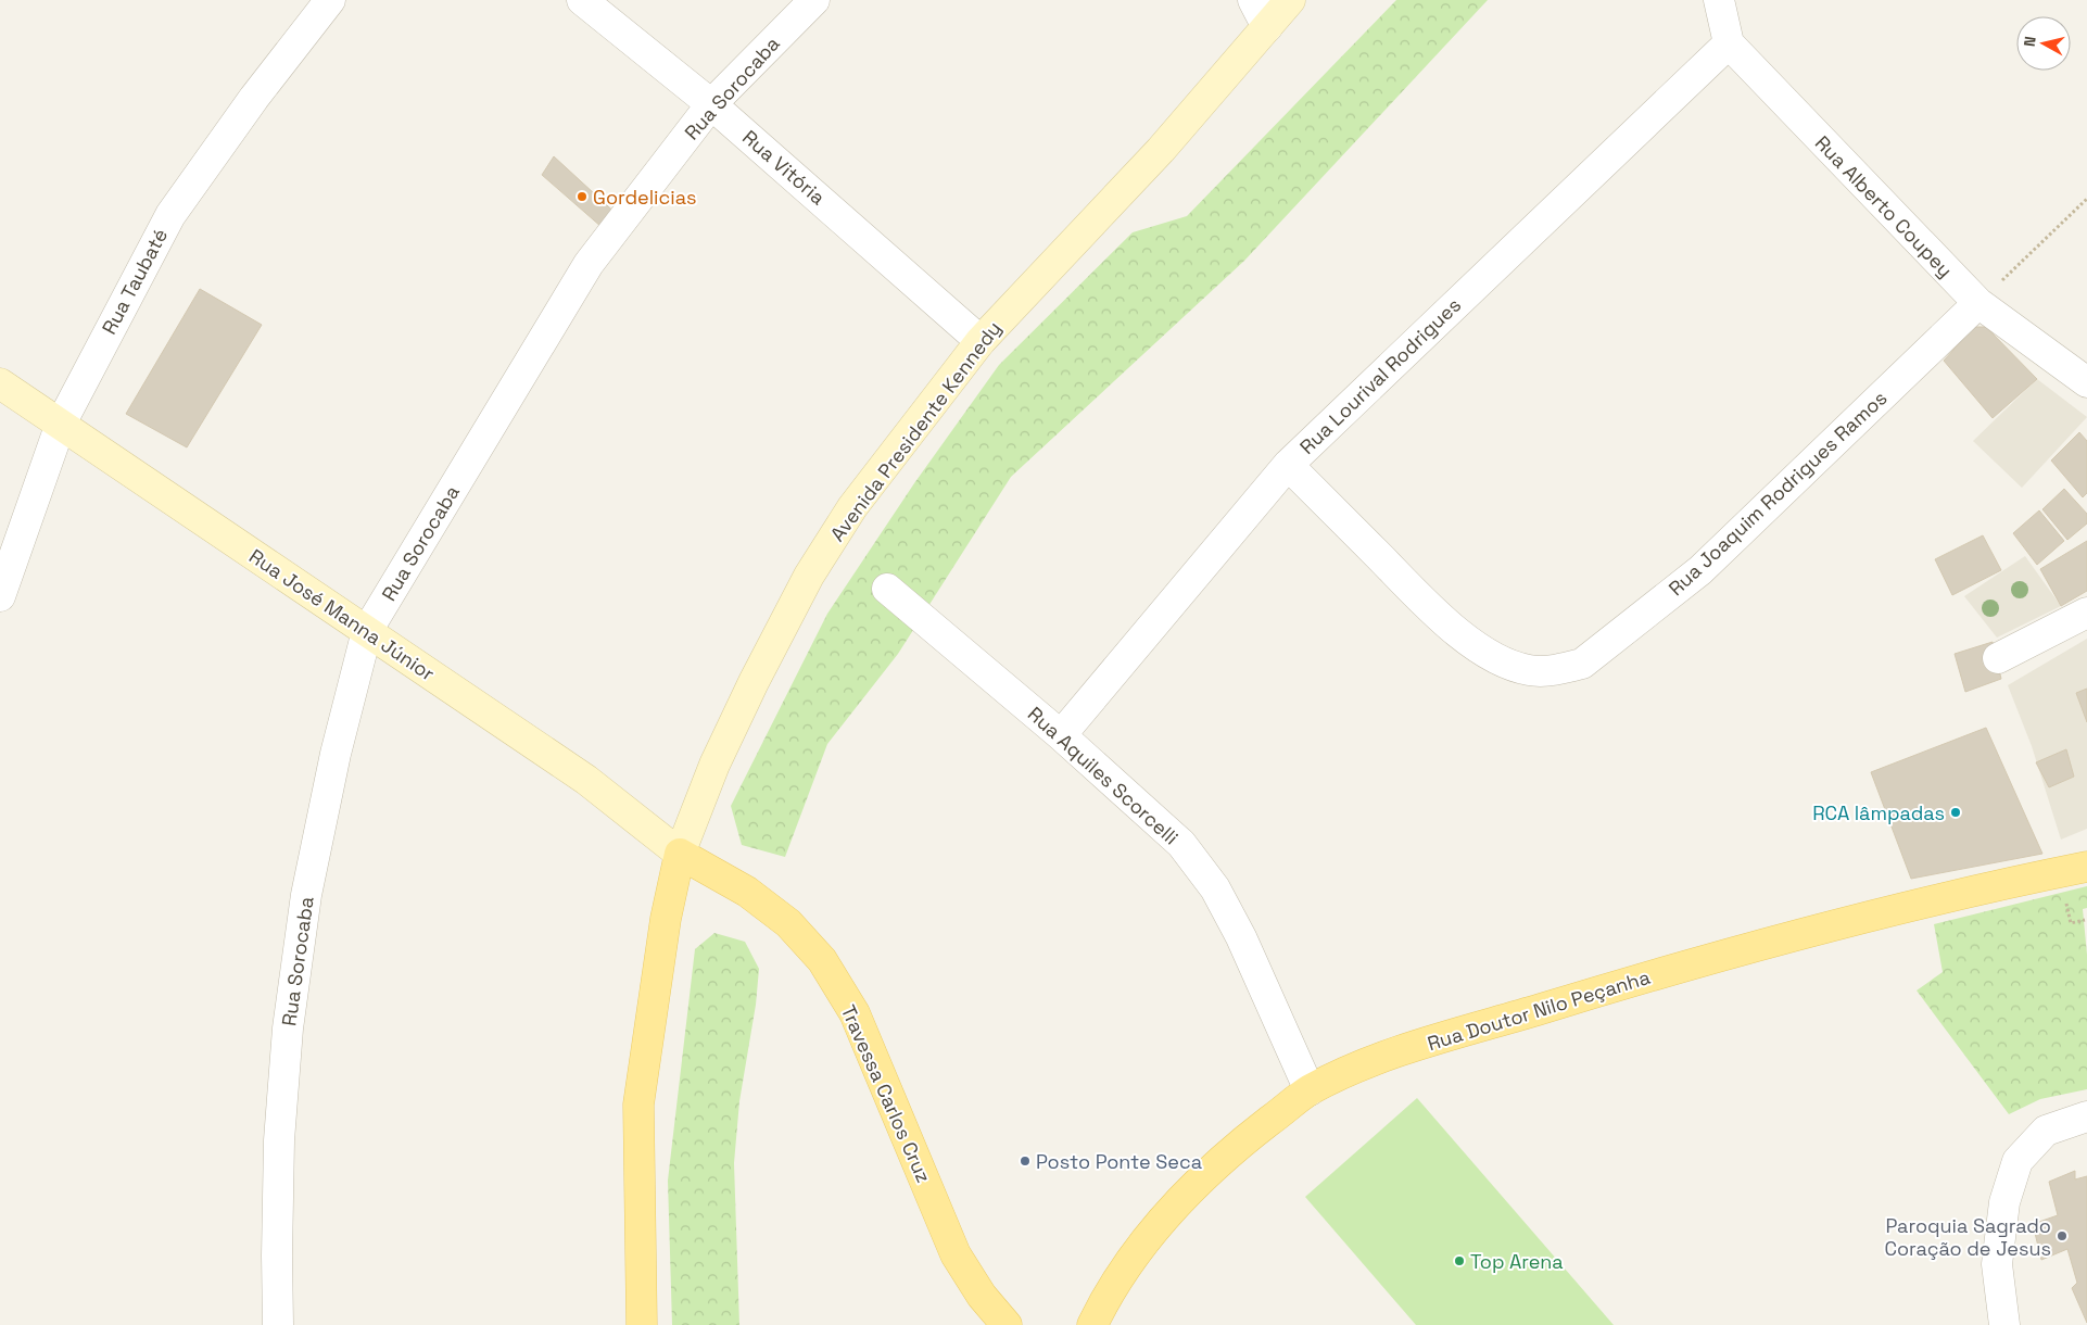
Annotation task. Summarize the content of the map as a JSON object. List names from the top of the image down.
{
  "streets": {
    "main road": ["Avenida Presidente Kennedy", "Rua Doutor Nilo Peçanha", "Travessa Carlos Cruz"],
    "street": [
      "Rua Sorocaba",
      "Rua Vitória",
      "Rua Alberto Coupey",
      "Rua Taubaté",
      "Rua Lourival Rodrigues",
      "Rua Joaquim Rodrigues Ramos",
      "Rua José Manna Júnior",
      "Rua Aquiles Scorcelli"
    ]
  },
  "crossings": [
    ["Rua Sorocaba", "Rua Vitória"],
    ["Rua Sorocaba", "Rua José Manna Júnior"],
    ["Rua Vitória", "Avenida Presidente Kennedy"],
    ["Rua Alberto Coupey", "Rua Lourival Rodrigues"],
    ["Rua Alberto Coupey", "Rua Joaquim Rodrigues Ramos"],
    ["Rua Taubaté", "Rua José Manna Júnior"],
    ["Rua Lourival Rodrigues", "Rua Joaquim Rodrigues Ramos"],
    ["Rua Lourival Rodrigues", "Rua Aquiles Scorcelli"],
    ["Avenida Presidente Kennedy", "Rua José Manna Júnior"],
    ["Avenida Presidente Kennedy", "Travessa Carlos Cruz"],
    ["Rua José Manna Júnior", "Travessa Carlos Cruz"],
    ["Rua Aquiles Scorcelli", "Rua Doutor Nilo Peçanha"]
  ],
  "places": [
    "Gordelicias",
    "RCA lâmpadas",
    "Posto Ponte Seca",
    "Paroquia Sagrado Coração de Jesus",
    "Top Arena"
  ],
  "north": "left"
}
